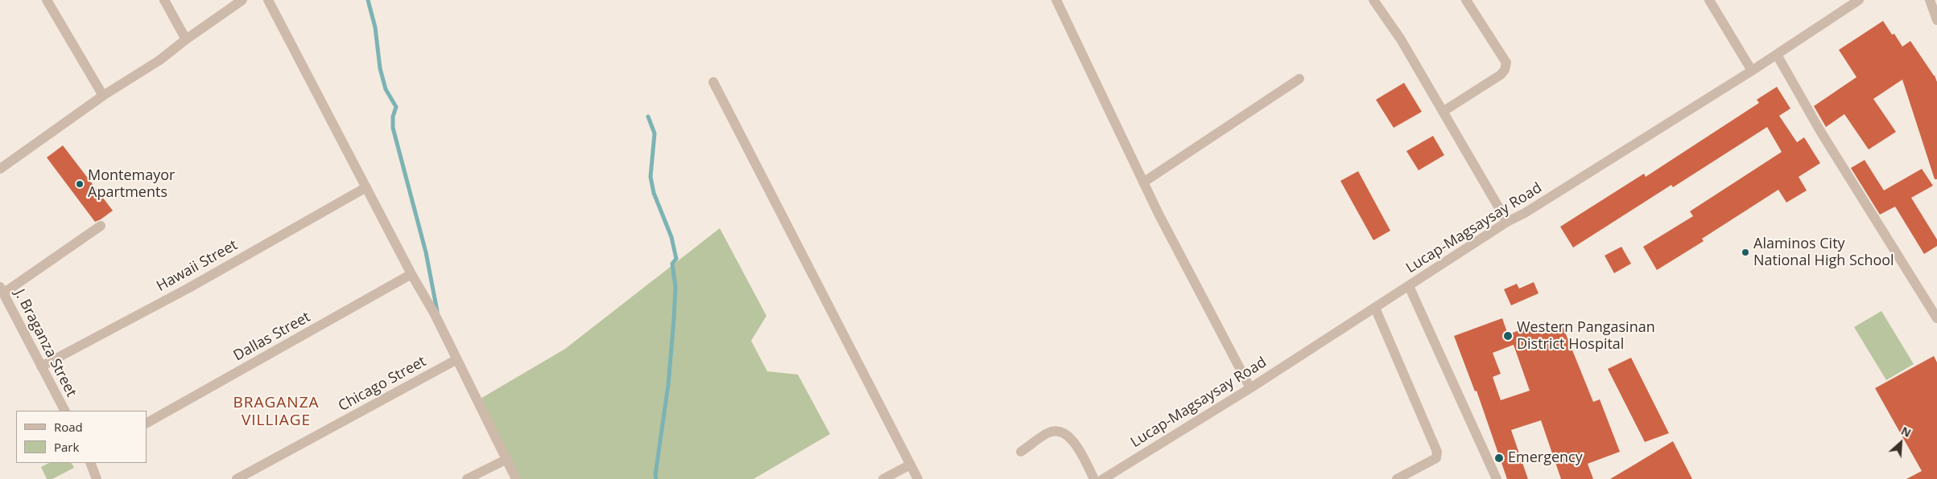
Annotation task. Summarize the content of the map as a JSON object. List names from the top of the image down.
{
  "streets": {
    "street": [
      "Lucap-Magsaysay Road",
      "Hawaii Street",
      "Dallas Street",
      "J. Braganza Street",
      "Chicago Street"
    ]
  },
  "crossings": [
    ["Hawaii Street", "J. Braganza Street"]
  ],
  "districts": ["BRAGANZA VILLIAGE"],
  "places": [
    "Montemayor Apartments",
    "Alaminos City National High School",
    "Western Pangasinan District Hospital",
    "Emergency"
  ],
  "legend": ["Road", "Park"],
  "north": "top right"
}
